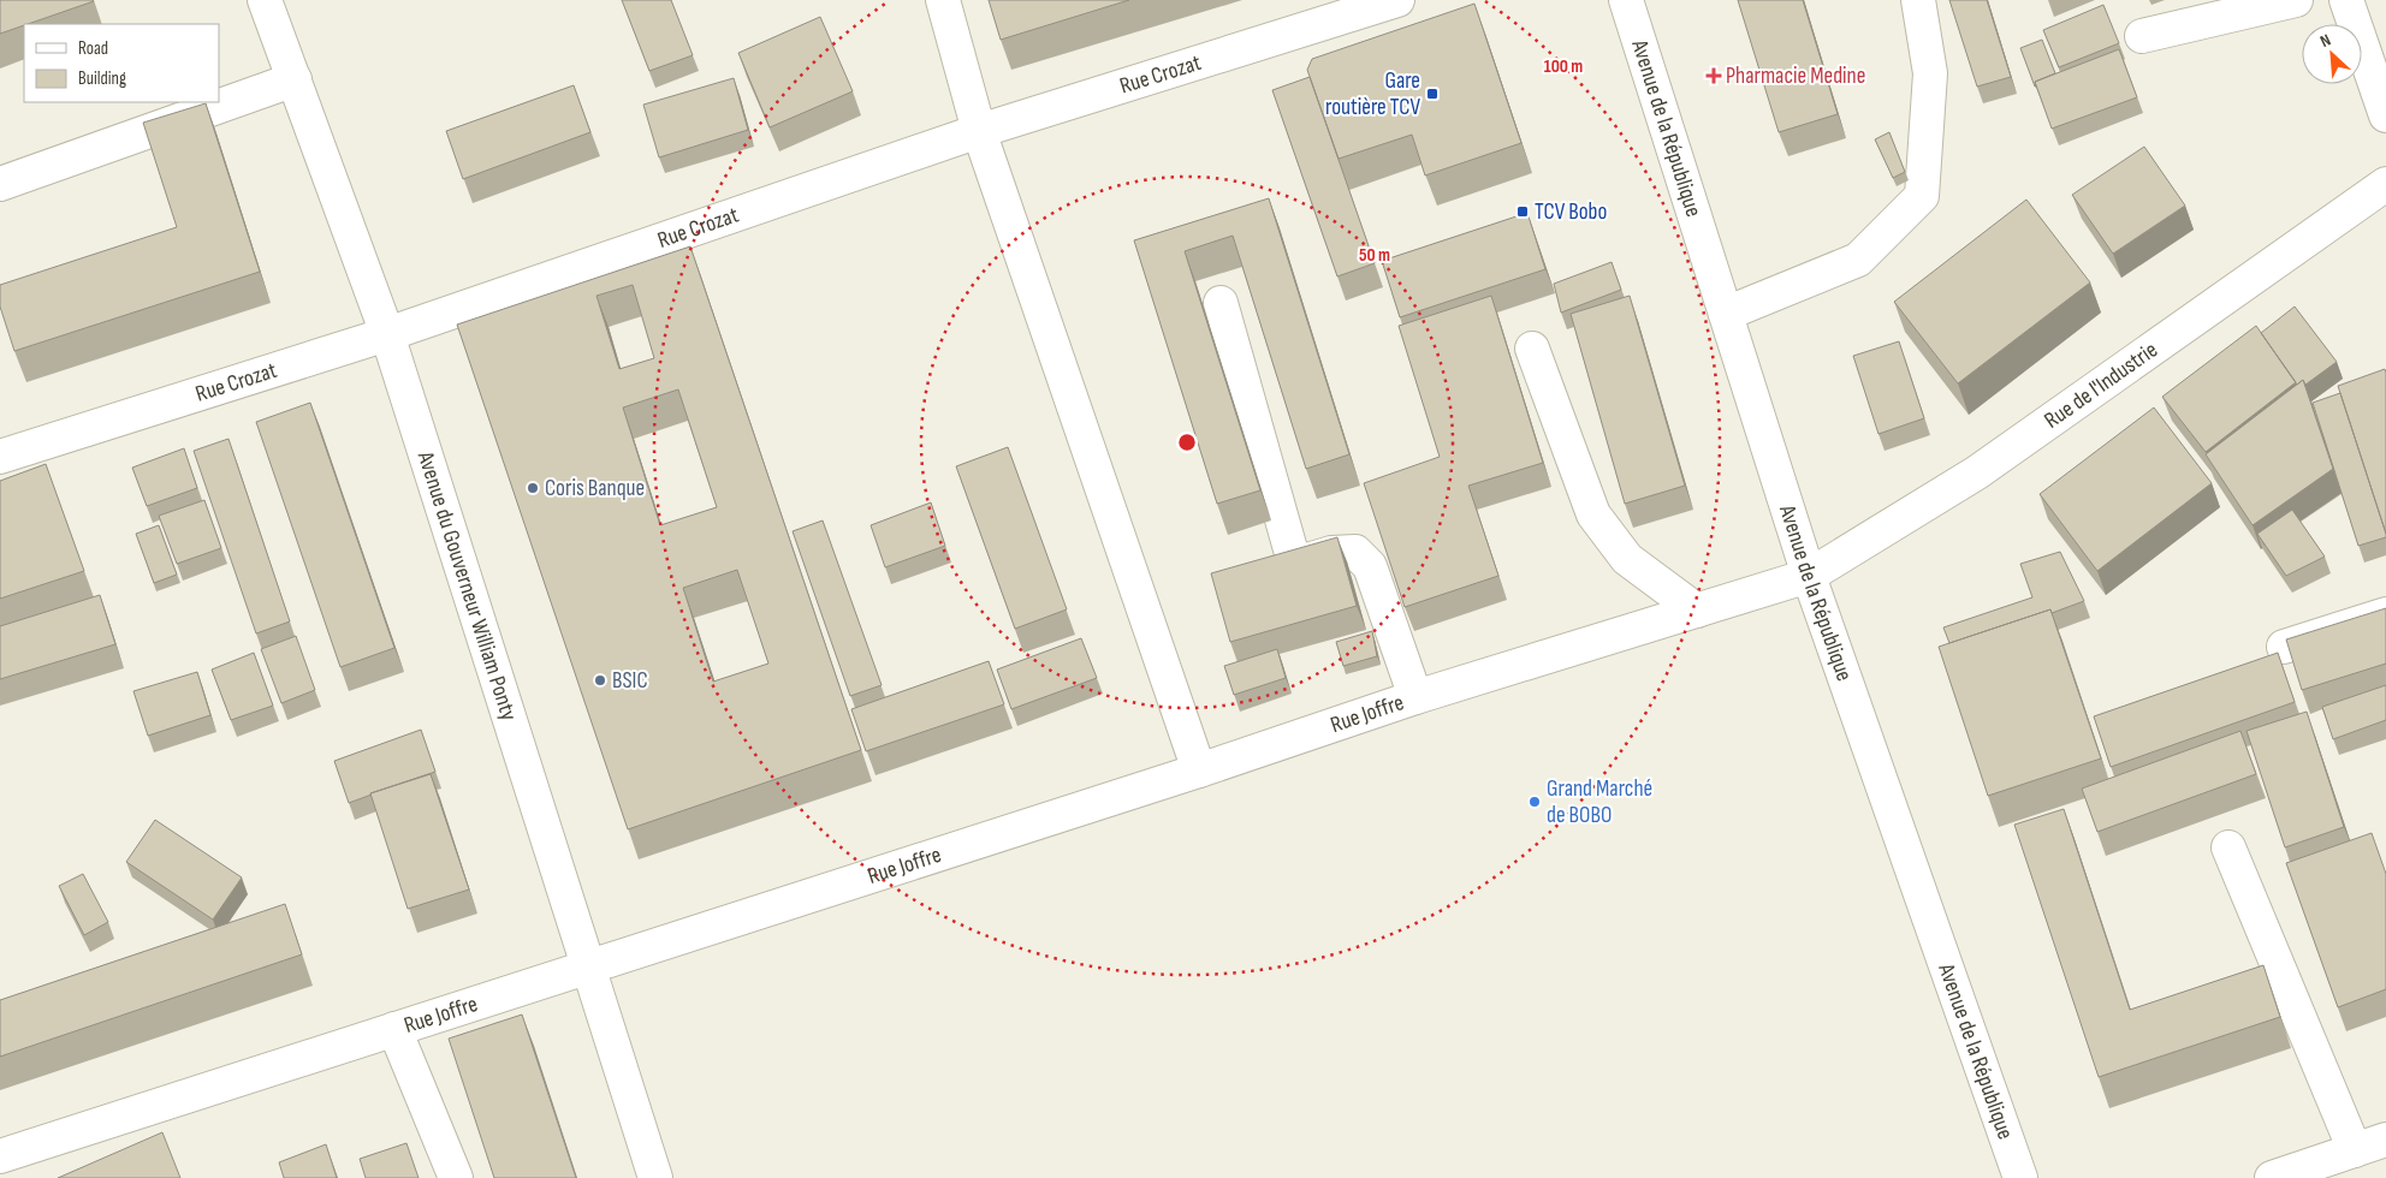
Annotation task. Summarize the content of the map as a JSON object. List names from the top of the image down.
{
  "streets": {
    "street": [
      "Rue Crozat",
      "Avenue de la République",
      "Rue de l'Industrie",
      "Avenue du Gouverneur William Ponty",
      "Rue Joffre"
    ]
  },
  "crossings": [
    ["Rue Crozat", "Avenue du Gouverneur William Ponty"],
    ["Avenue de la République", "Rue de l'Industrie"],
    ["Avenue de la République", "Rue Joffre"],
    ["Rue de l'Industrie", "Rue Joffre"],
    ["Avenue du Gouverneur William Ponty", "Rue Joffre"]
  ],
  "places": {
    "health": ["Pharmacie Medine"],
    "transit": ["Gare routière TCV", "TCV Bobo"],
    "other": ["Coris Banque", "BSIC", "Grand Marché de BOBO"]
  },
  "legend": ["Road", "Building"],
  "north": "top left",
  "rings": ["100 m", "50 m"]
}
